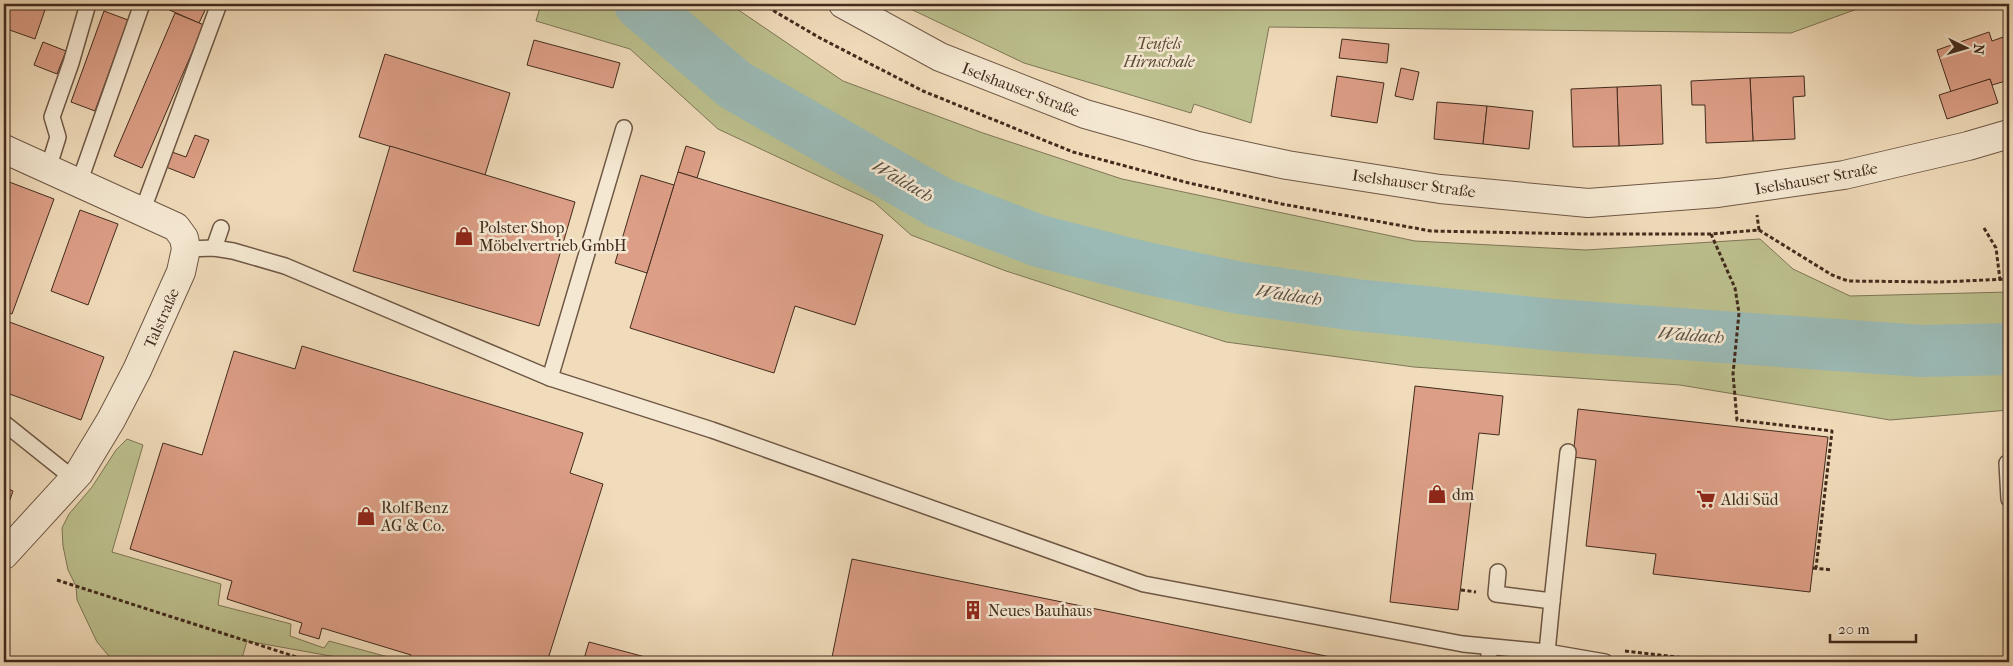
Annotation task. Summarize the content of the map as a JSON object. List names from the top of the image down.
{
  "streets": {
    "street": ["Iselshauser Straße", "Talstraße"]
  },
  "water": ["Waldach"],
  "parks": ["Teufels Hirnschale"],
  "places": {
    "shop": ["Polster Shop Möbelvertrieb GmbH", "dm", "Rolf Benz AG & Co."],
    "supermarket": ["Aldi Süd"],
    "building": ["Neues Bauhaus"]
  },
  "scale_bar": "20 m",
  "north": "right"
}
